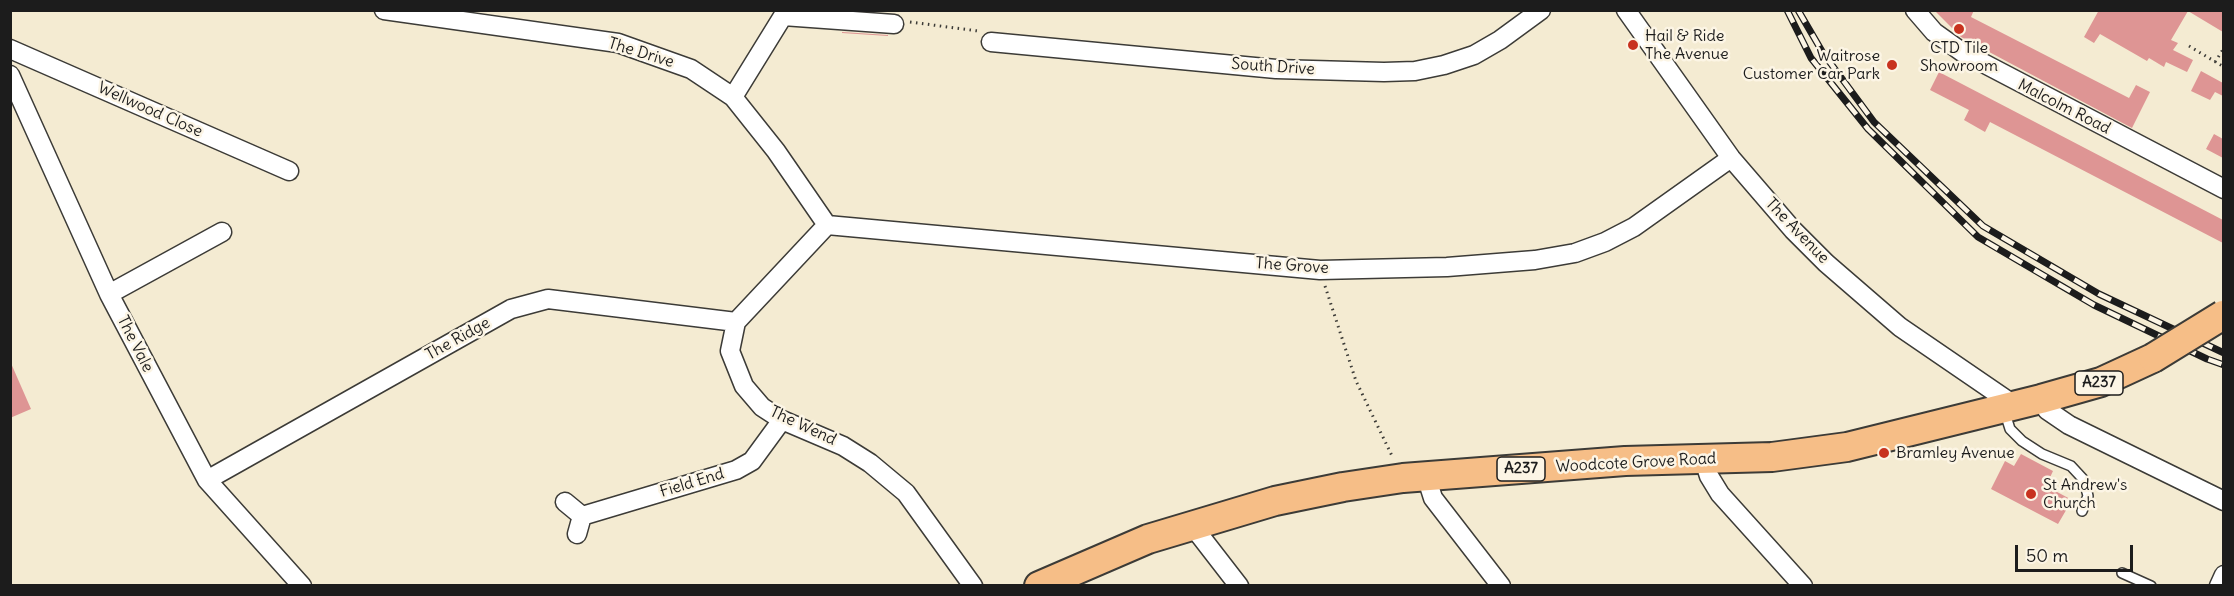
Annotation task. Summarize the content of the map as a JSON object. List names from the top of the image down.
{
  "streets": {
    "main road": ["A237", "Woodcote Grove Road"],
    "street": [
      "The Drive",
      "South Drive",
      "Malcolm Road",
      "Wellwood Close",
      "The Avenue",
      "The Grove",
      "The Ridge",
      "The Vale",
      "The Wend",
      "Field End"
    ]
  },
  "crossings": [
    ["The Drive", "The Grove"],
    ["The Avenue", "The Grove"],
    ["The Avenue", "Woodcote Grove Road"],
    ["The Ridge", "The Vale"],
    ["The Ridge", "The Wend"],
    ["The Wend", "Field End"]
  ],
  "places": [
    "CTD Tile Showroom",
    "Hail & Ride The Avenue",
    "Waitrose Customer Car Park",
    "Bramley Avenue",
    "St Andrew's Church"
  ],
  "scale_bar": "50 m"
}
